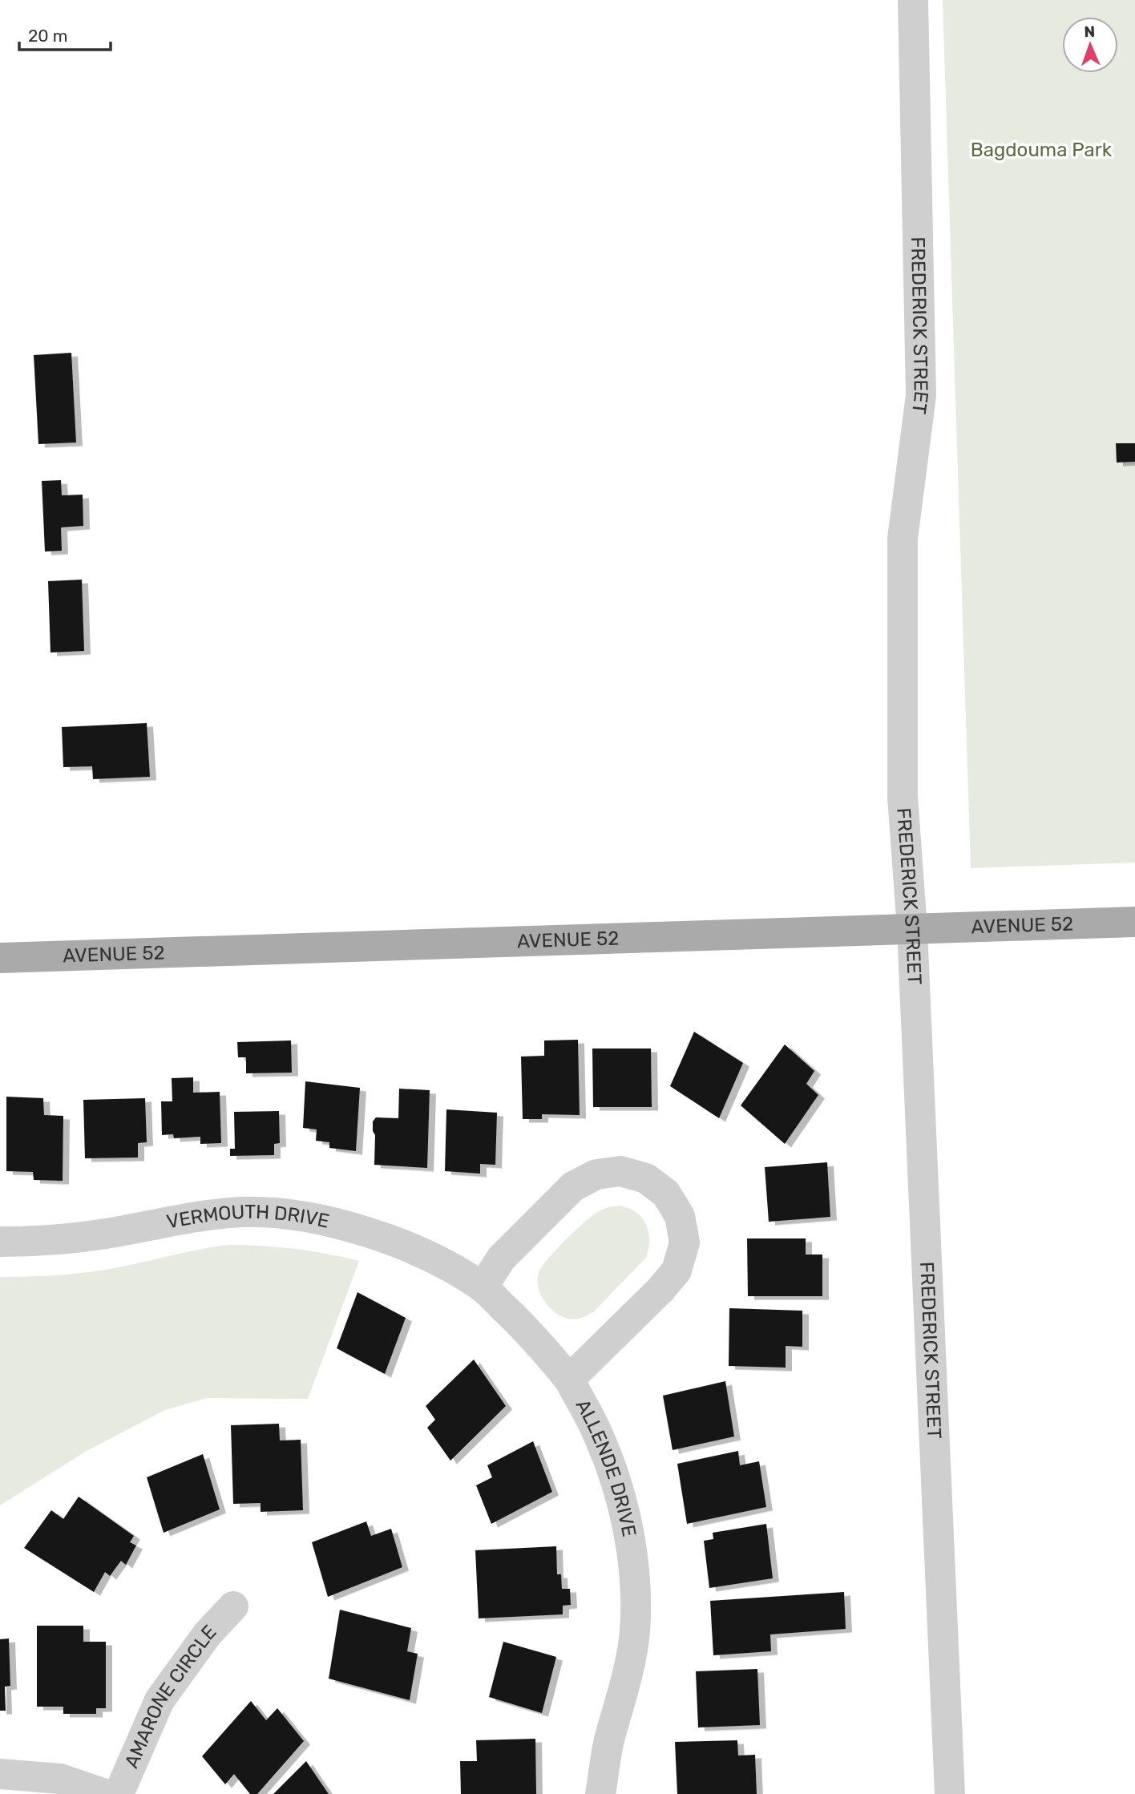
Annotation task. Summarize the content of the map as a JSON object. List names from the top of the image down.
{
  "streets": {
    "main road": ["AVENUE 52"],
    "street": [
      "FREDERICK STREET",
      "VERMOUTH DRIVE",
      "ALLENDE DRIVE",
      "AMARONE CIRCLE"
    ]
  },
  "crossings": [
    ["FREDERICK STREET", "AVENUE 52"],
    ["VERMOUTH DRIVE", "ALLENDE DRIVE"]
  ],
  "parks": ["Bagdouma Park"],
  "scale_bar": "20 m",
  "north": "top"
}
